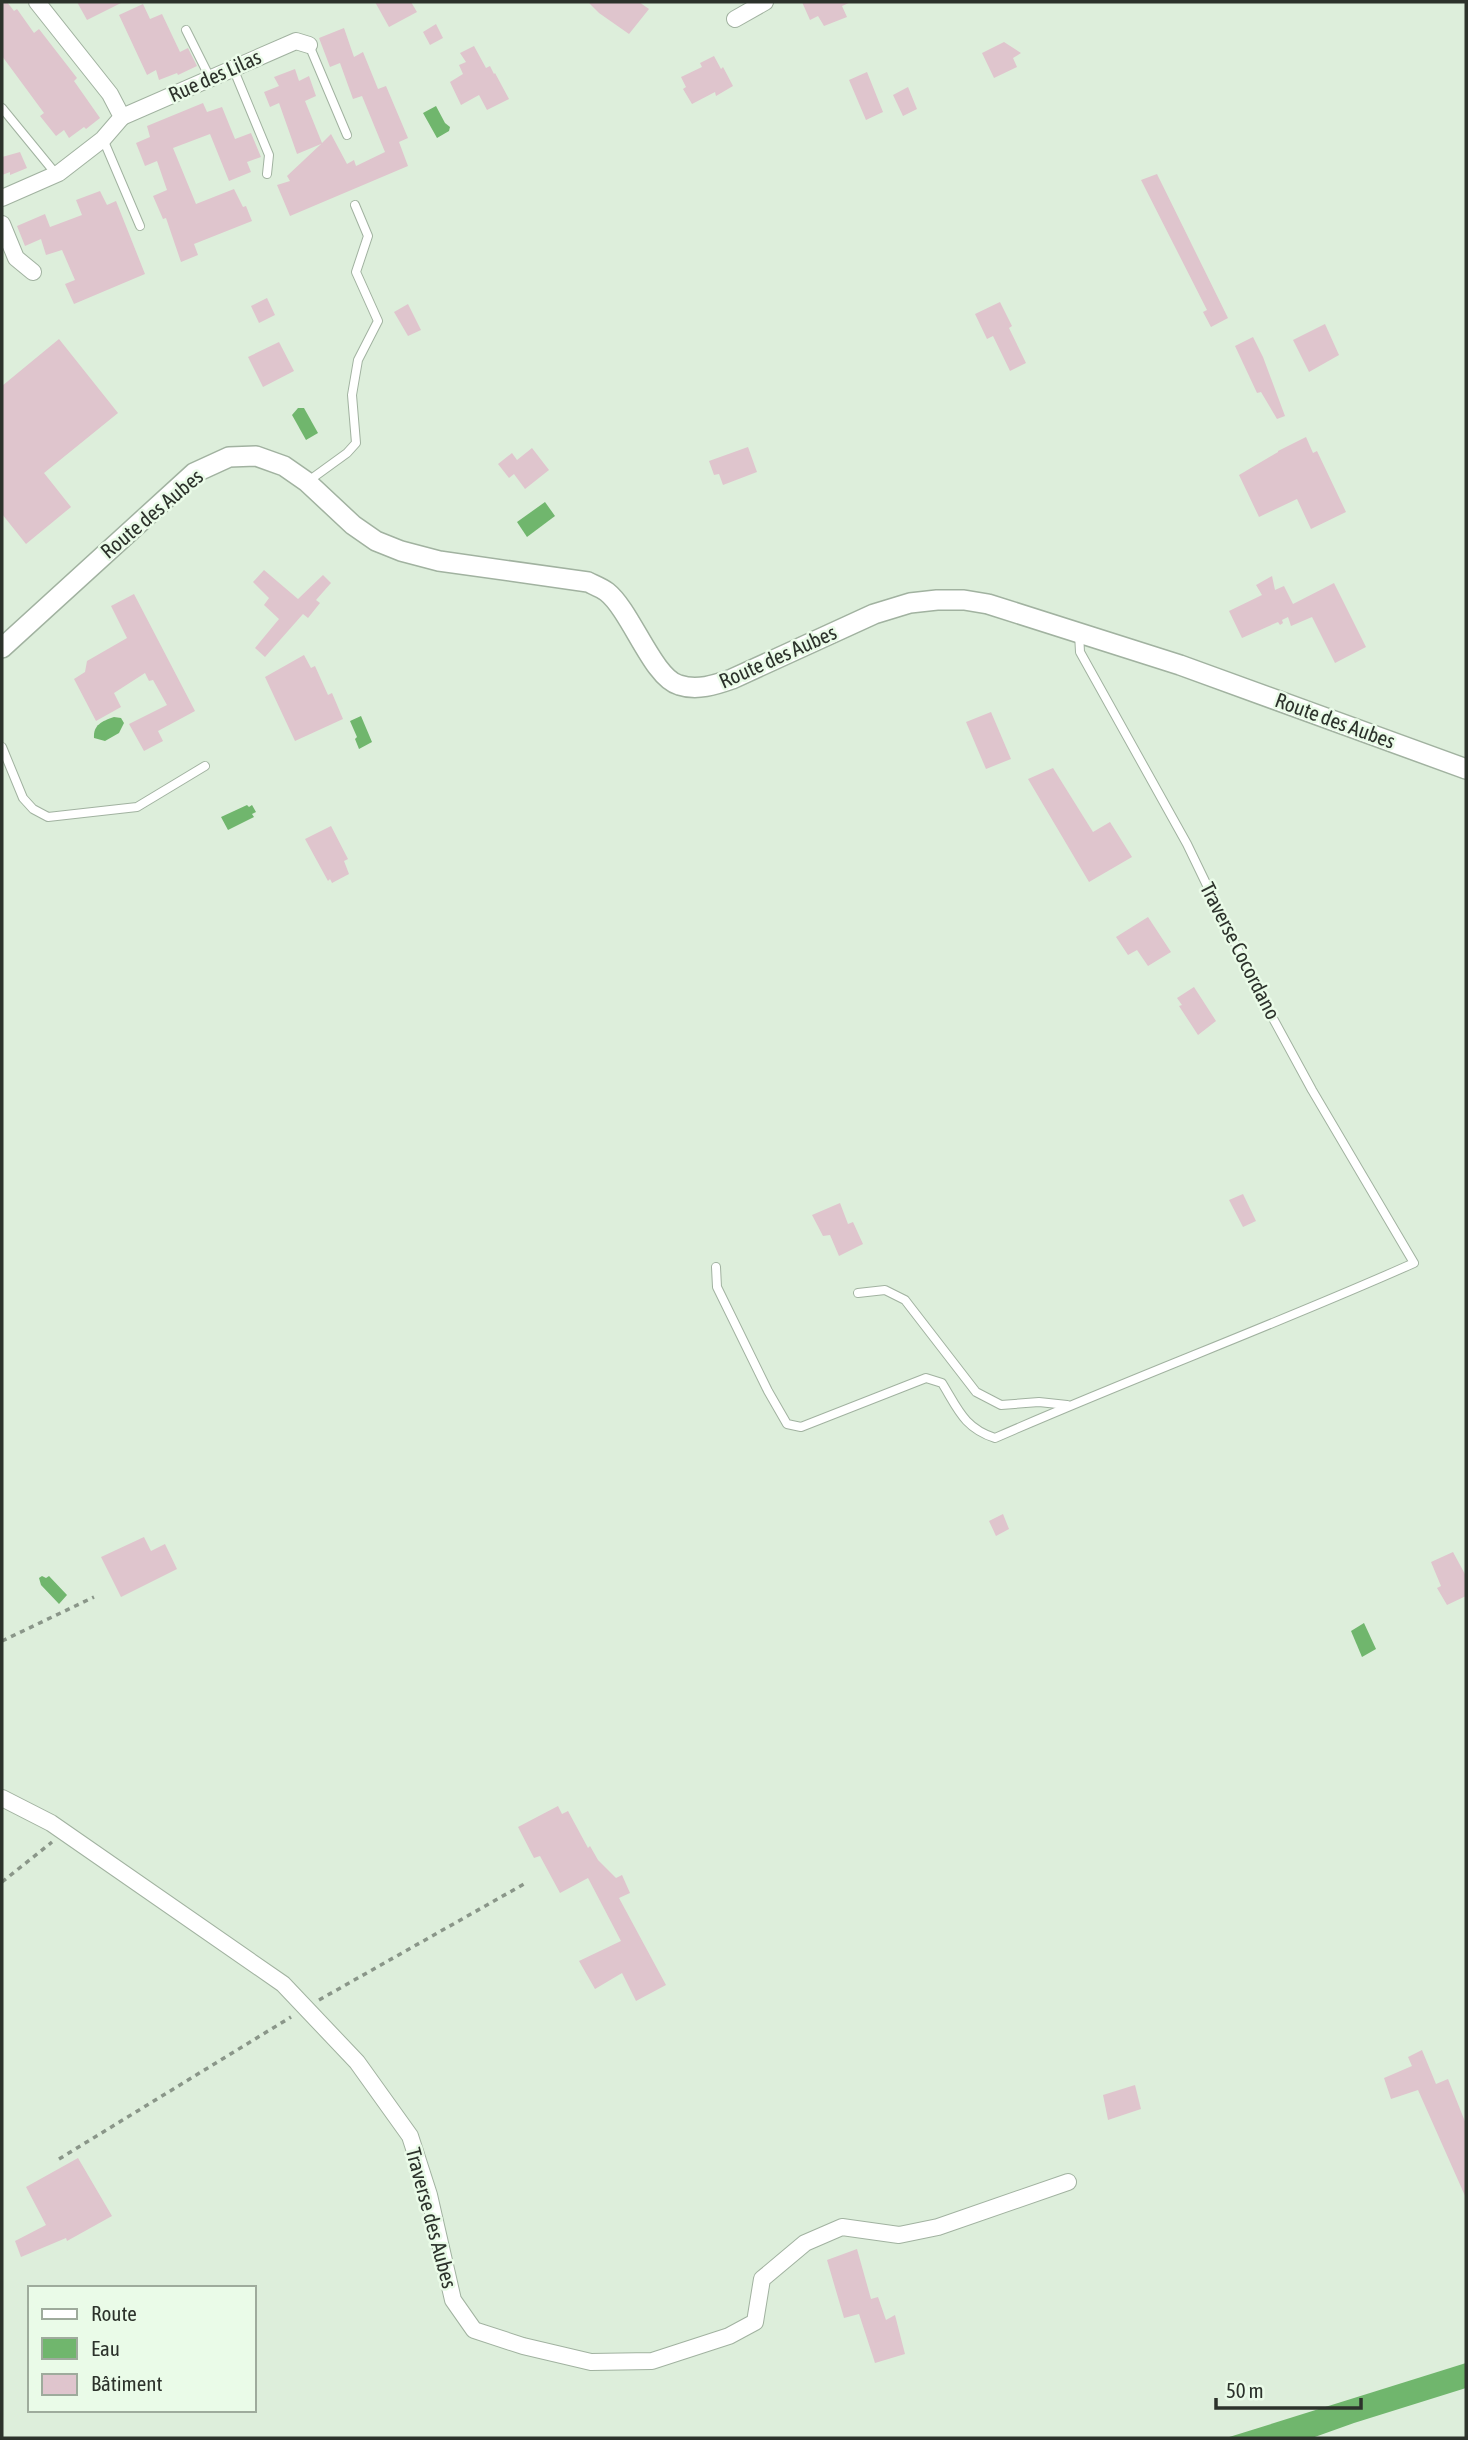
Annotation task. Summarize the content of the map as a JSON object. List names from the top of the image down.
{
  "streets": {
    "street": ["Rue des Lilas", "Route des Aubes", "Traverse des Aubes"],
    "lane": ["Traverse Cocordano"]
  },
  "crossings": [
    ["Route des Aubes", "Traverse Cocordano"]
  ],
  "legend": ["Route", "Eau", "Bâtiment"],
  "scale_bar": "50 m"
}
